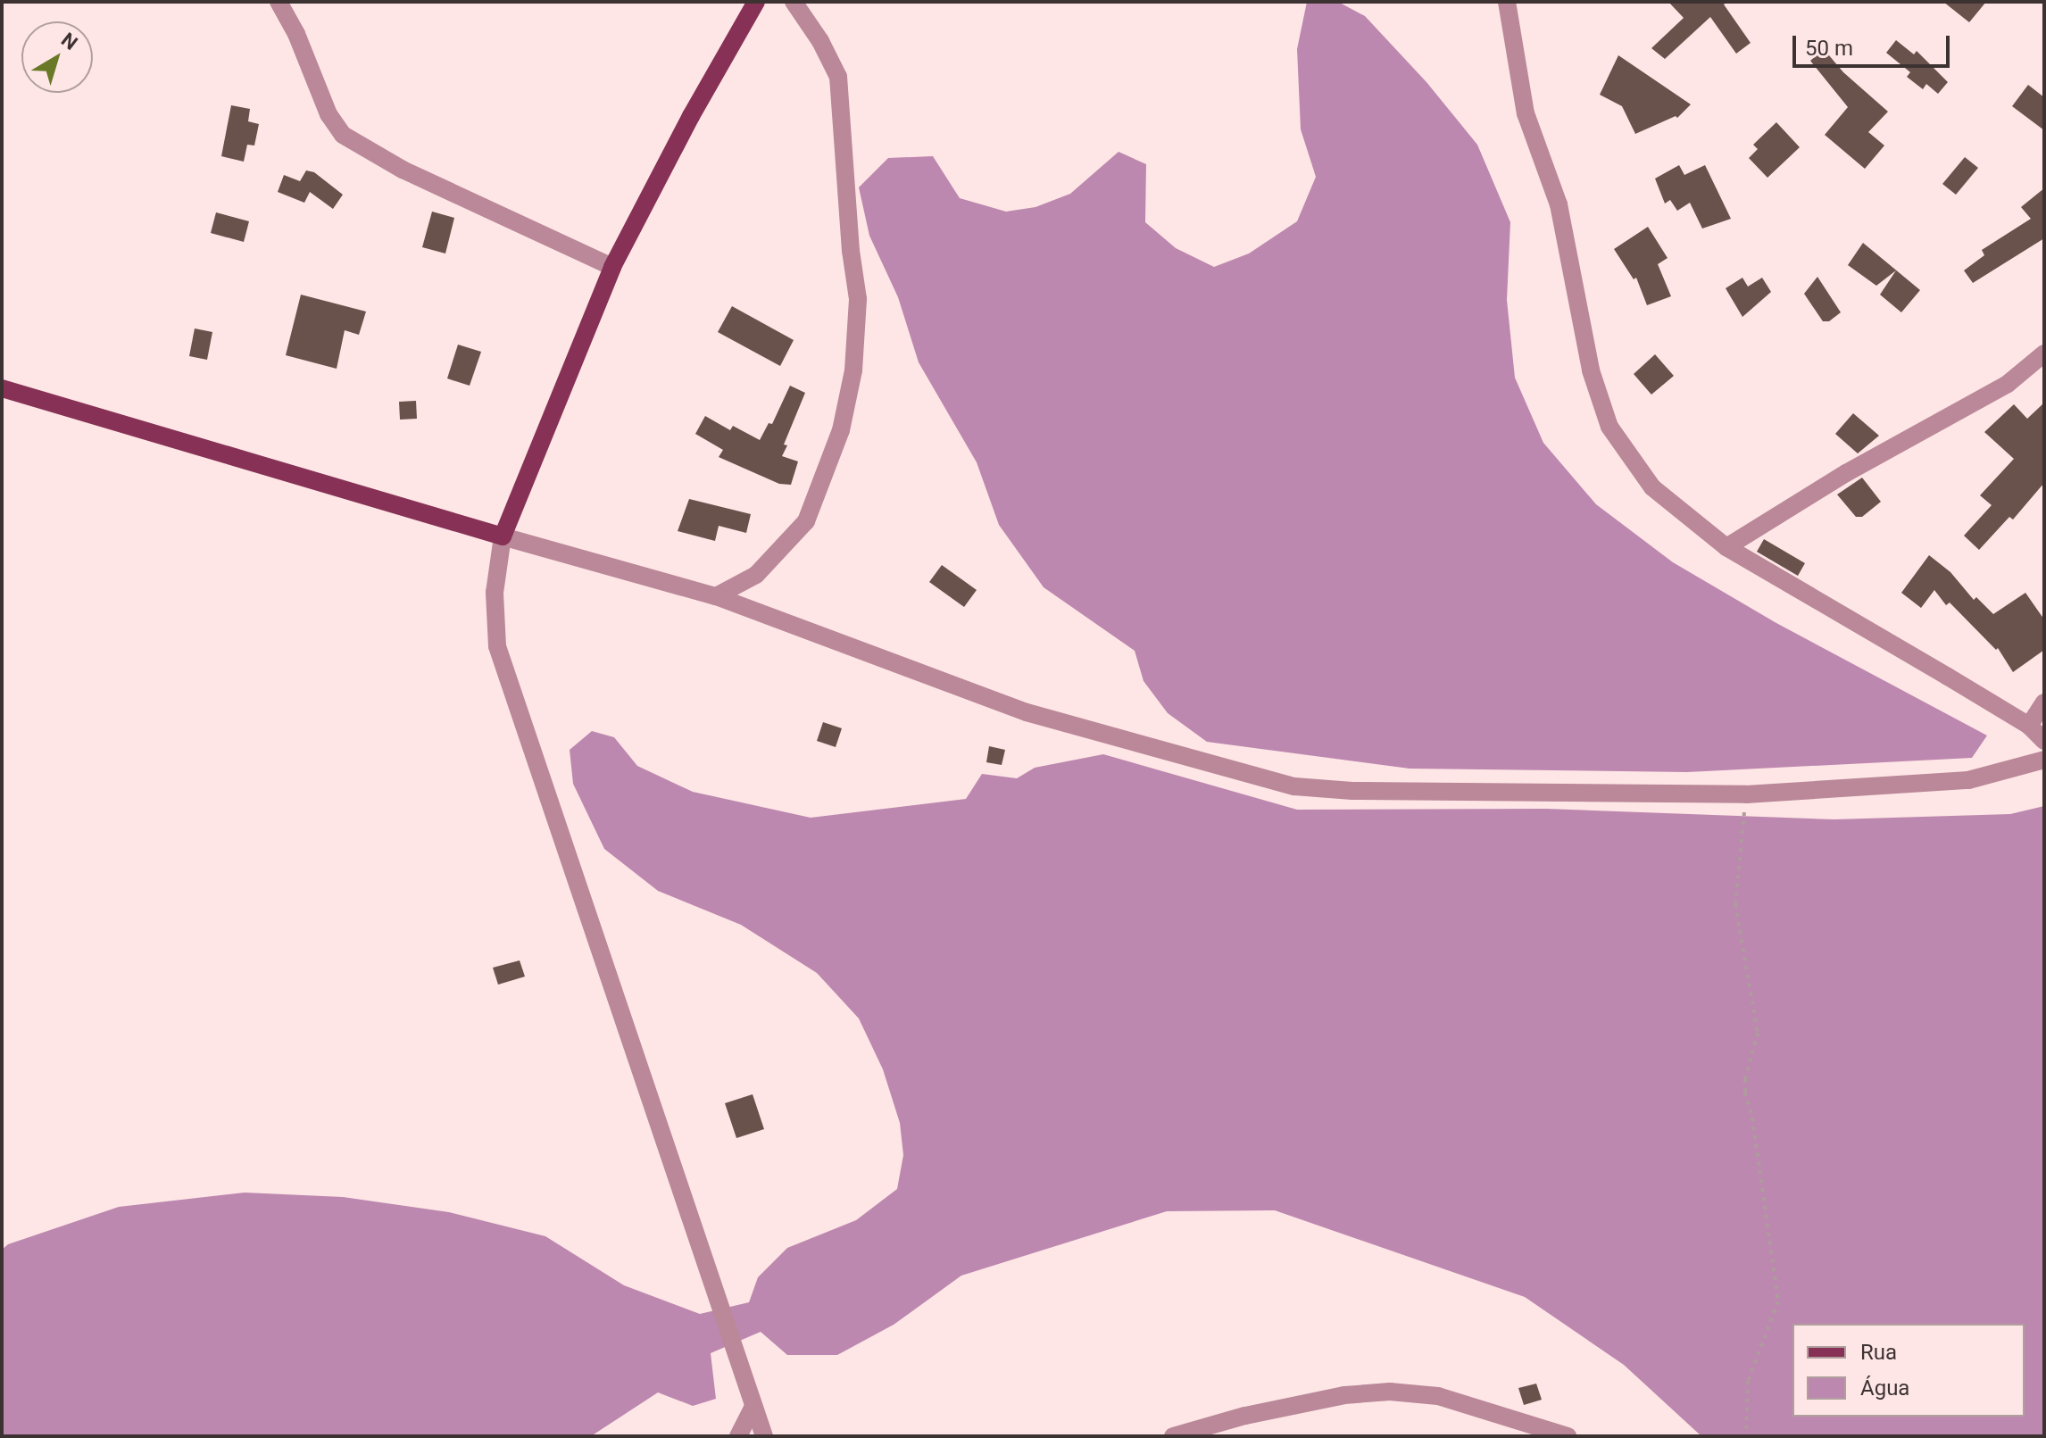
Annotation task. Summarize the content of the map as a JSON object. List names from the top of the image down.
{
  "legend": ["Rua", "Água"],
  "scale_bar": "50 m",
  "north": "top right"
}
